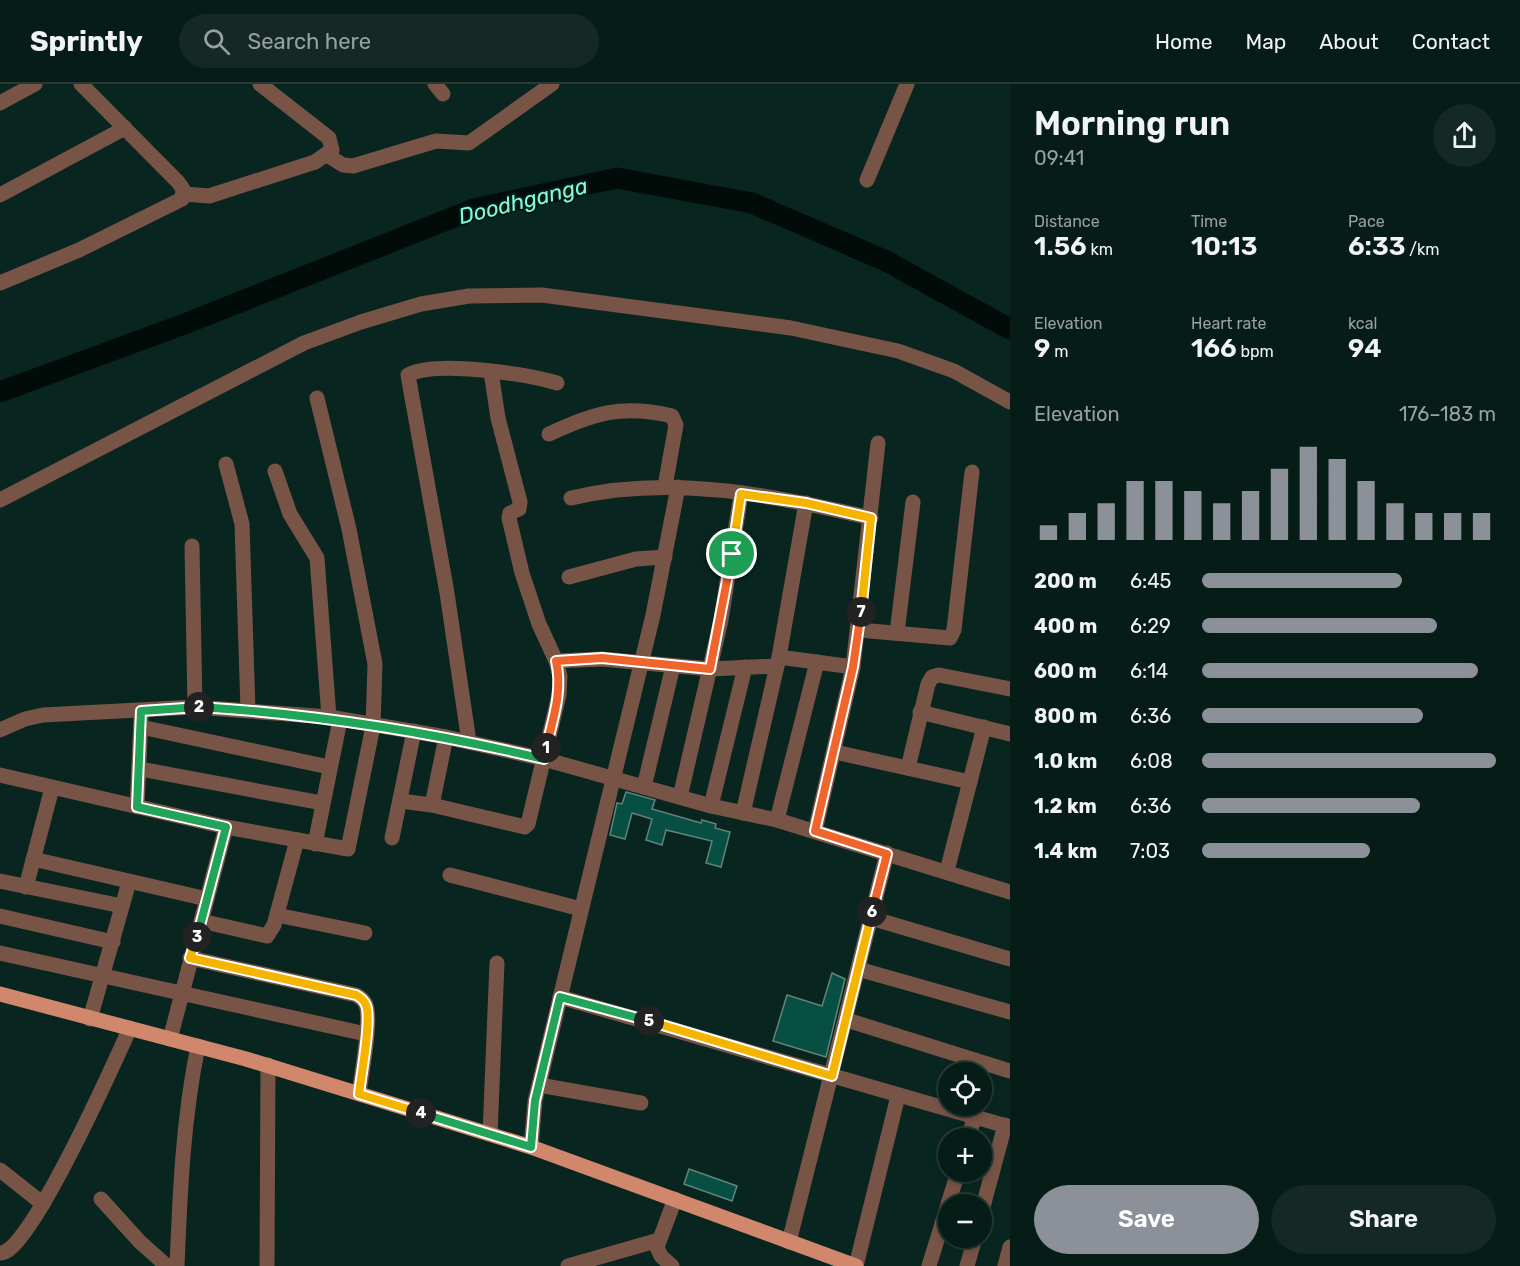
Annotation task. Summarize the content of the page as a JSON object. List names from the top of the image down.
{
  "water": ["Doodhganga"],
  "page": {
    "header": "Sprintly",
    "search": "Search here",
    "nav": [
      "Home",
      "Map",
      "About",
      "Contact"
    ],
    "heading": ["Morning run", "09:41"],
    "stats": [
      ["Distance", "1.56 km"],
      ["Time", "10:13"],
      ["Pace", "6:33 /km"],
      ["Elevation", "9 m"],
      ["Heart rate", "166 bpm"],
      ["kcal", "94"]
    ],
    "chart": ["Elevation", "176–183 m"],
    "list": [
      {
        "name": "200 m",
        "note": "6:45"
      },
      {
        "name": "400 m",
        "note": "6:29"
      },
      {
        "name": "600 m",
        "note": "6:14"
      },
      {
        "name": "800 m",
        "note": "6:36"
      },
      {
        "name": "1.0 km",
        "note": "6:08"
      },
      {
        "name": "1.2 km",
        "note": "6:36"
      },
      {
        "name": "1.4 km",
        "note": "7:03"
      }
    ],
    "pins": [
      "7",
      "2",
      "1",
      "6",
      "3",
      "5",
      "4"
    ],
    "map_buttons": ["+", "−"],
    "buttons": ["Save", "Share"]
  }
}
